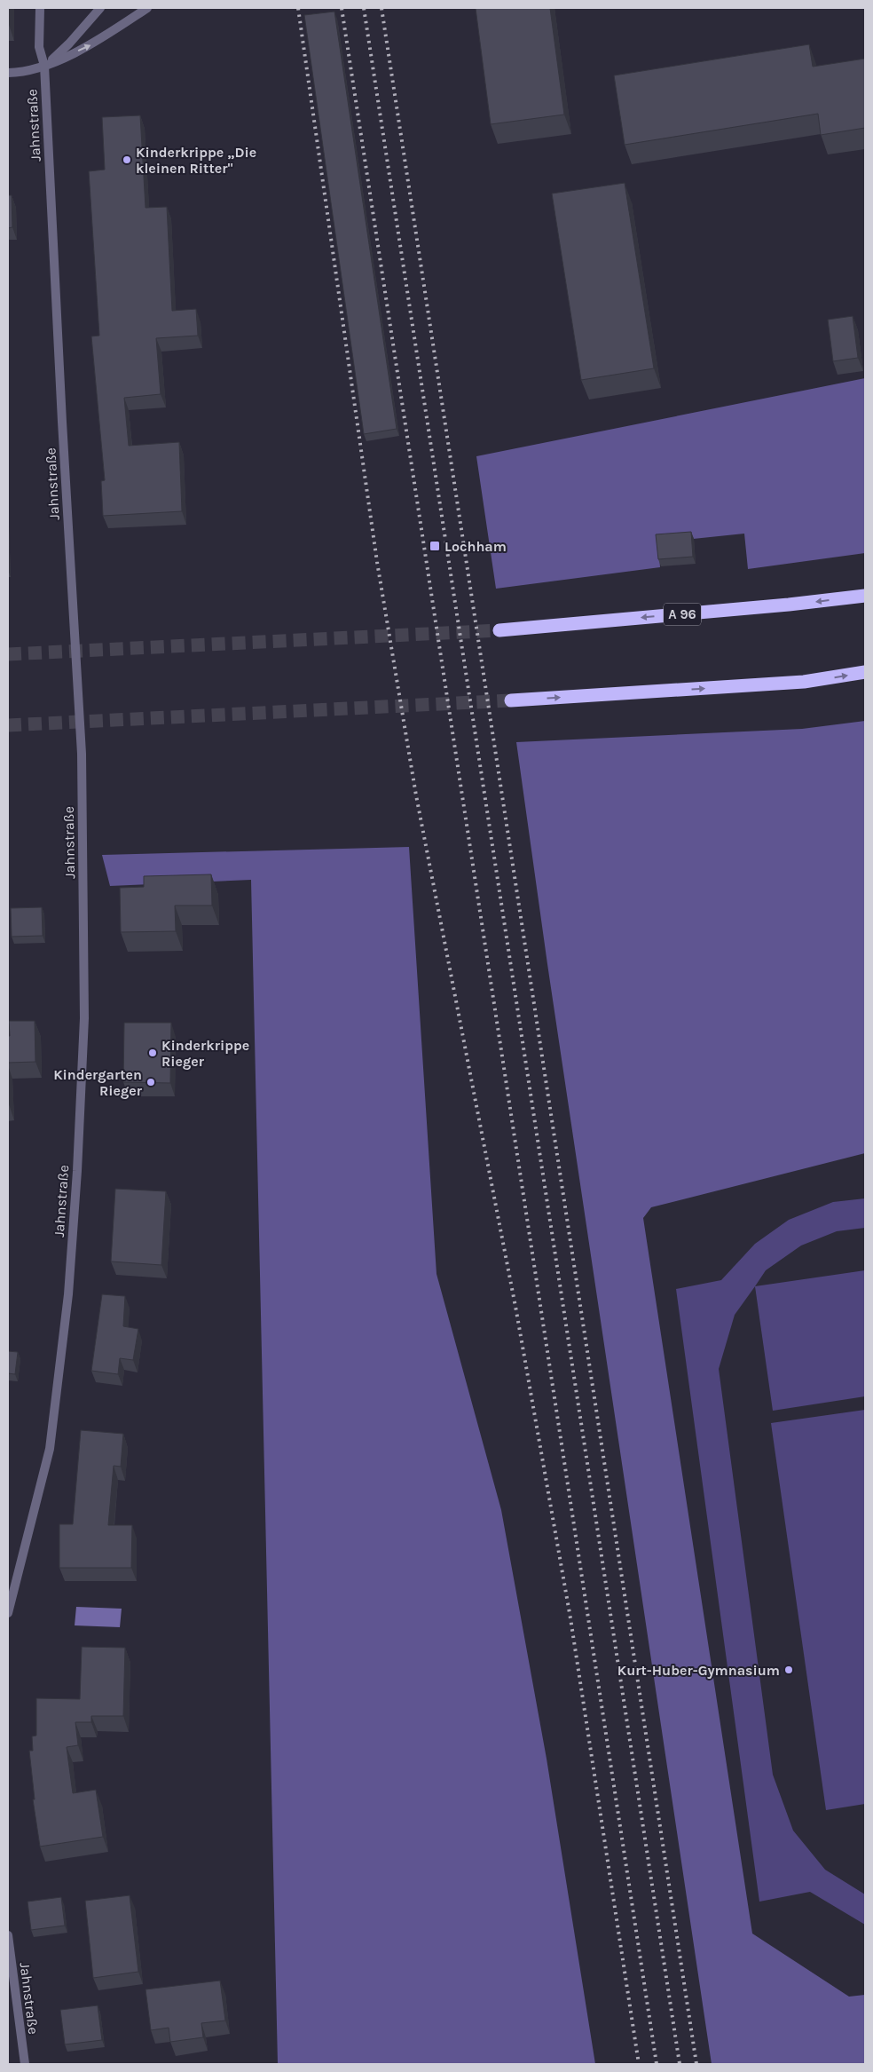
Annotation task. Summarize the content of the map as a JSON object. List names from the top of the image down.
{
  "streets": {
    "highway": ["A 96"],
    "street": ["Jahnstraße"]
  },
  "places": {
    "other": [
      "Kinderkrippe „Die kleinen Ritter\"",
      "Kinderkrippe Rieger",
      "Kindergarten Rieger",
      "Kurt-Huber-Gymnasium"
    ],
    "transit": ["Lochham"]
  }
}
